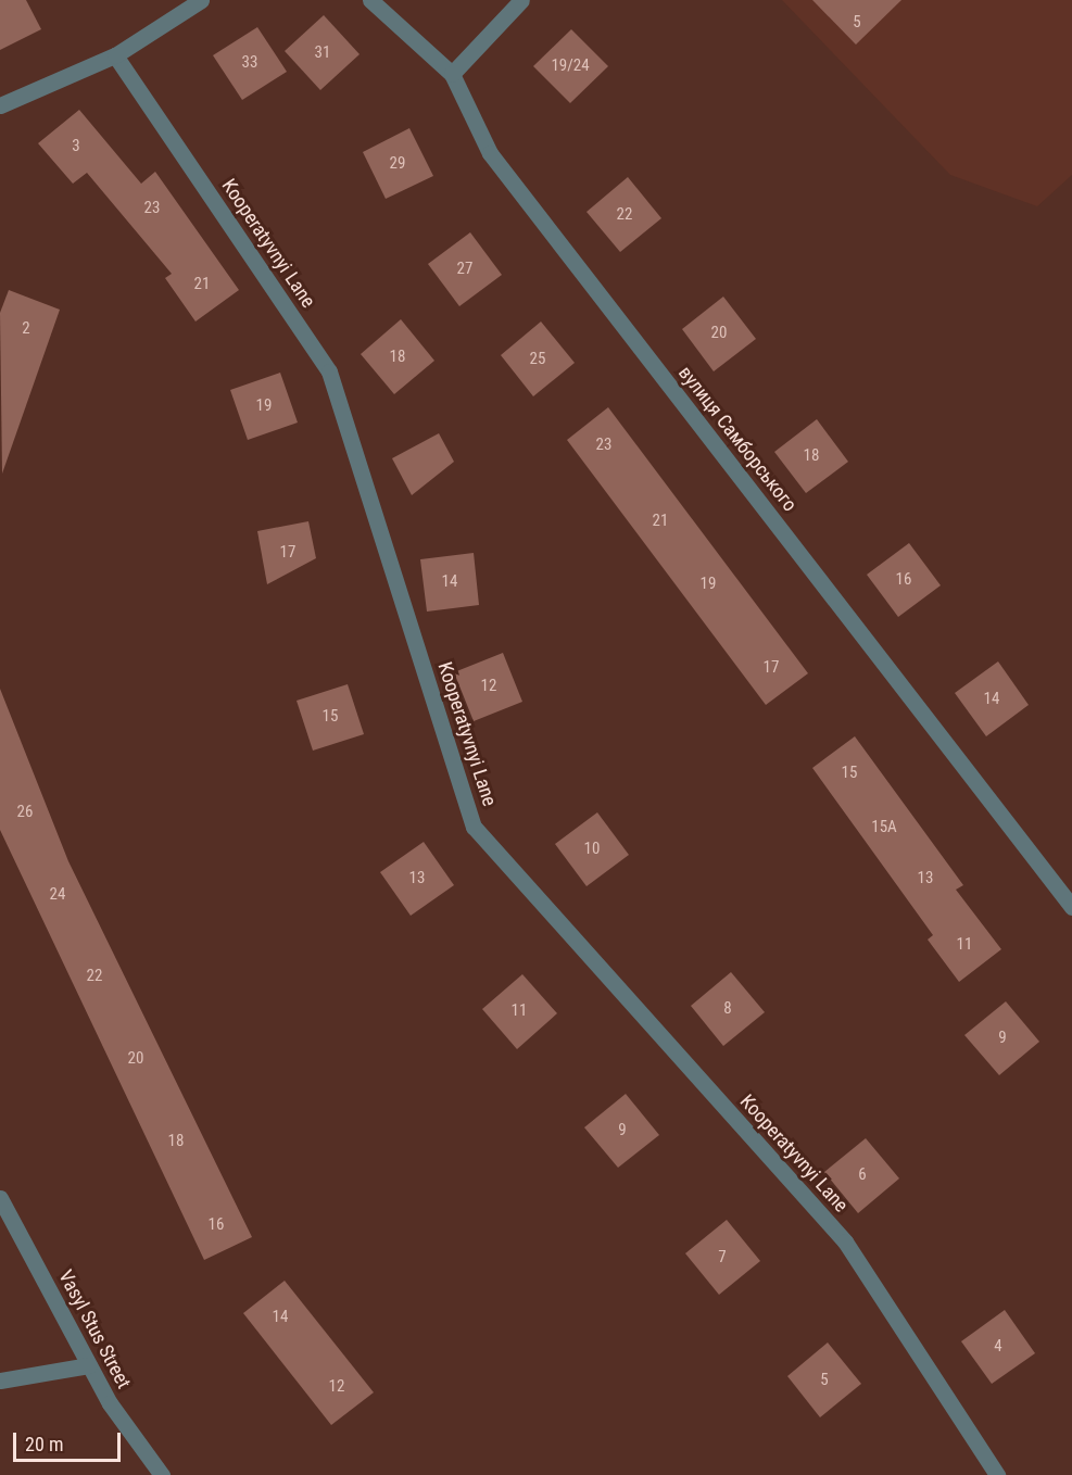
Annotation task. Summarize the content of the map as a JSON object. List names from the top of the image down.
{
  "streets": {
    "street": ["Kooperatyvnyi Lane", "вулиця Самборського", "Vasyl Stus Street"]
  },
  "house_numbers": [
    "5",
    "31",
    "33",
    "19/24",
    "3",
    "29",
    "23",
    "22",
    "27",
    "21",
    "2",
    "20",
    "18",
    "25",
    "19",
    "23",
    "18",
    "21",
    "17",
    "16",
    "14",
    "19",
    "17",
    "12",
    "14",
    "15",
    "15",
    "26",
    "15А",
    "10",
    "13",
    "13",
    "24",
    "11",
    "22",
    "8",
    "11",
    "9",
    "20",
    "9",
    "18",
    "6",
    "16",
    "7",
    "14",
    "4",
    "5",
    "12"
  ],
  "scale_bar": "20 m"
}
